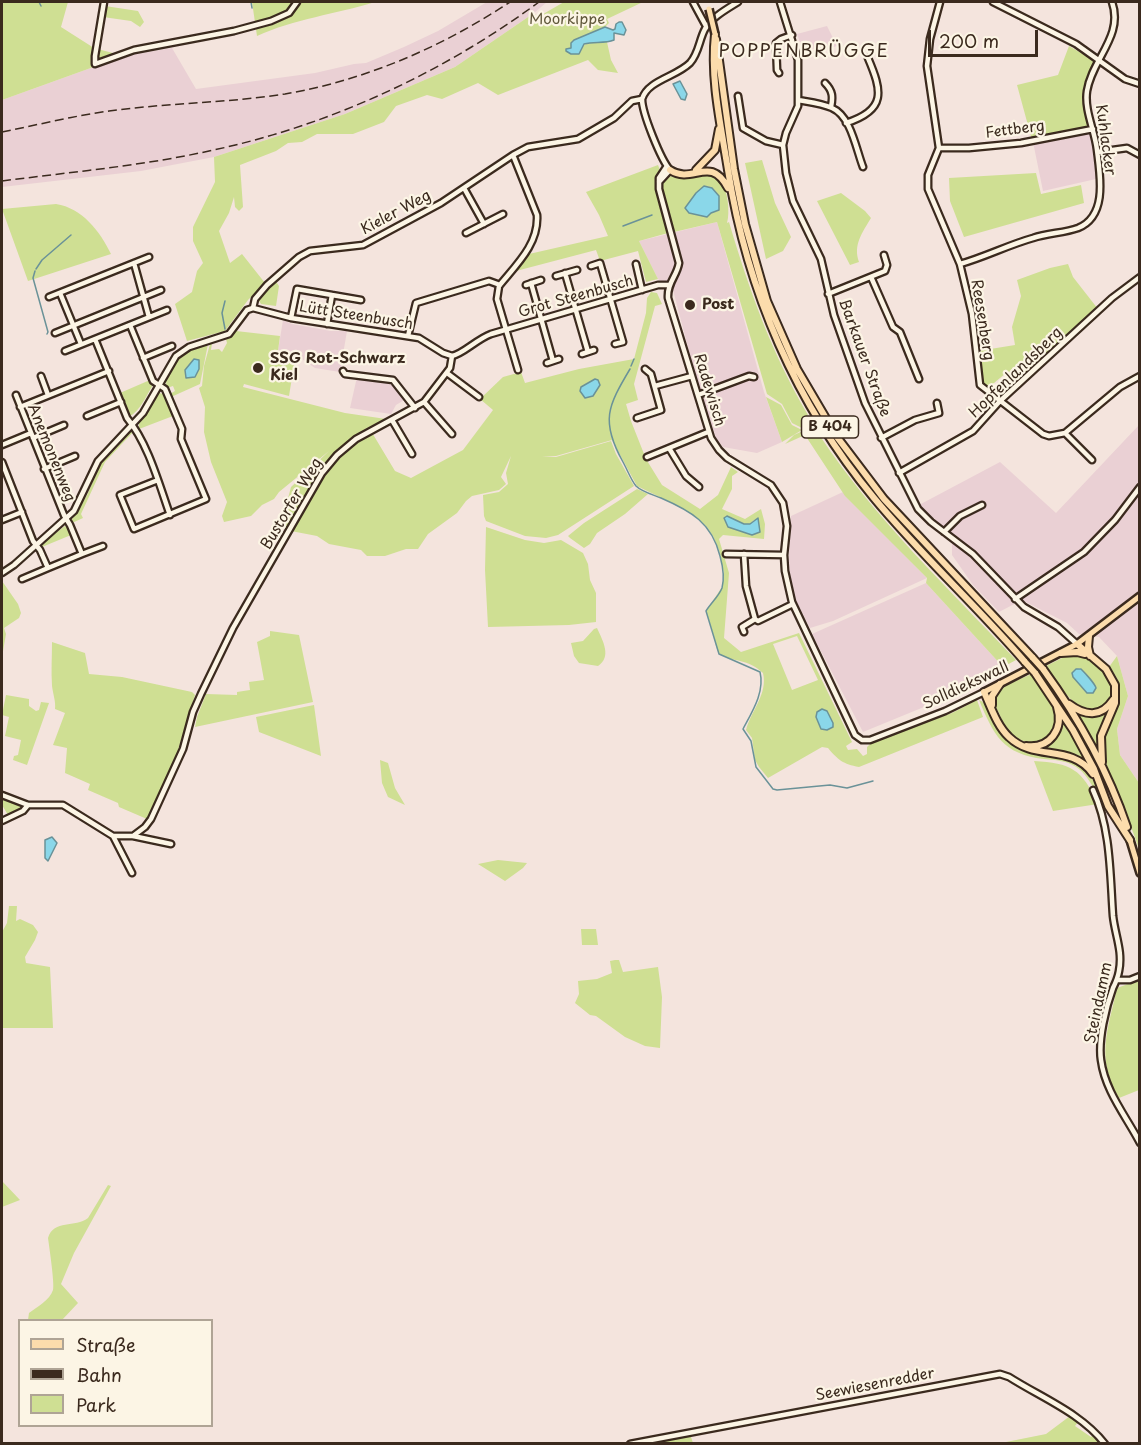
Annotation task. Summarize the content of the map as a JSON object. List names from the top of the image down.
{
  "streets": {
    "highway": ["B 404"],
    "main road": ["Solldiekswall"],
    "street": [
      "Fettberg",
      "Kuhlacker",
      "Kieler Weg",
      "Grot Steenbusch",
      "Lütt Steenbusch",
      "Reesenberg",
      "Barkauer Straße",
      "Hopfenlandsberg",
      "Radewisch",
      "Anemonenweg",
      "Bustorfer Weg",
      "Steindamm",
      "Seewiesenredder"
    ]
  },
  "crossings": [
    ["Fettberg", "Kuhlacker"],
    ["Fettberg", "Reesenberg"],
    ["Kuhlacker", "Reesenberg"],
    ["Kieler Weg", "Lütt Steenbusch"],
    ["Kieler Weg", "Anemonenweg"],
    ["Grot Steenbusch", "Radewisch"],
    ["Lütt Steenbusch", "Bustorfer Weg"],
    ["Reesenberg", "Hopfenlandsberg"],
    ["Barkauer Straße", "Hopfenlandsberg"],
    ["Barkauer Straße", "Solldiekswall"],
    ["Radewisch", "Solldiekswall"]
  ],
  "districts": ["POPPENBRÜGGE"],
  "parks": ["Moorkippe"],
  "places": ["Post", "SSG Rot-Schwarz Kiel"],
  "legend": ["Straße", "Bahn", "Park"],
  "scale_bar": "200 m"
}
